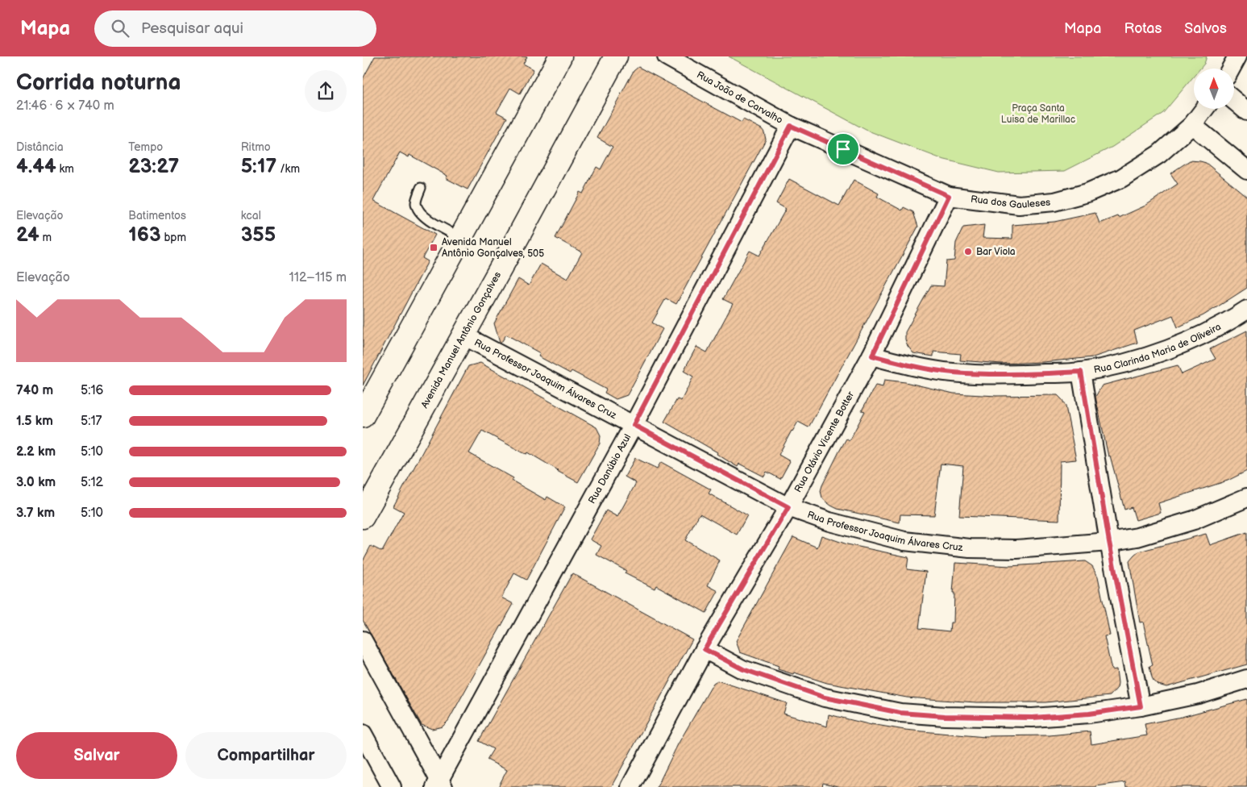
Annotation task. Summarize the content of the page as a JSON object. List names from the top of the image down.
{
  "streets": {
    "main road": ["Avenida Manuel Antônio Gonçalves"],
    "street": [
      "Rua João de Carvalho",
      "Rua dos Gauleses",
      "Rua Clarinda Maria de Oliveira",
      "Rua Professor Joaquim Álvares Cruz",
      "Rua Otávio Vicente Botter",
      "Rua Danúbio Azul"
    ]
  },
  "crossings": [
    ["Rua João de Carvalho", "Rua dos Gauleses"],
    ["Rua João de Carvalho", "Rua Danúbio Azul"],
    ["Rua dos Gauleses", "Rua Otávio Vicente Botter"],
    ["Rua dos Gauleses", "Rua Danúbio Azul"],
    ["Avenida Manuel Antônio Gonçalves", "Rua Professor Joaquim Álvares Cruz"],
    ["Rua Clarinda Maria de Oliveira", "Rua Otávio Vicente Botter"],
    ["Rua Professor Joaquim Álvares Cruz", "Rua Otávio Vicente Botter"],
    ["Rua Professor Joaquim Álvares Cruz", "Rua Danúbio Azul"]
  ],
  "parks": ["Praça Santa Luisa de Marillac"],
  "places": {
    "transit": ["Avenida Manuel Antônio Gonçalves, 505"],
    "other": ["Bar Viola"]
  },
  "north": "top",
  "page": {
    "header": "Mapa",
    "search": "Pesquisar aqui",
    "nav": ["Mapa", "Rotas", "Salvos"],
    "heading": ["Corrida noturna", "21:46 · 6 × 740 m"],
    "stats": [
      ["Distância", "4.44 km"],
      ["Tempo", "23:27"],
      ["Ritmo", "5:17 /km"],
      ["Elevação", "24 m"],
      ["Batimentos", "163 bpm"],
      ["kcal", "355"]
    ],
    "chart": ["Elevação", "112–115 m"],
    "list": [
      {
        "name": "740 m",
        "note": "5:16"
      },
      {
        "name": "1.5 km",
        "note": "5:17"
      },
      {
        "name": "2.2 km",
        "note": "5:10"
      },
      {
        "name": "3.0 km",
        "note": "5:12"
      },
      {
        "name": "3.7 km",
        "note": "5:10"
      }
    ],
    "buttons": ["Salvar", "Compartilhar"]
  }
}
